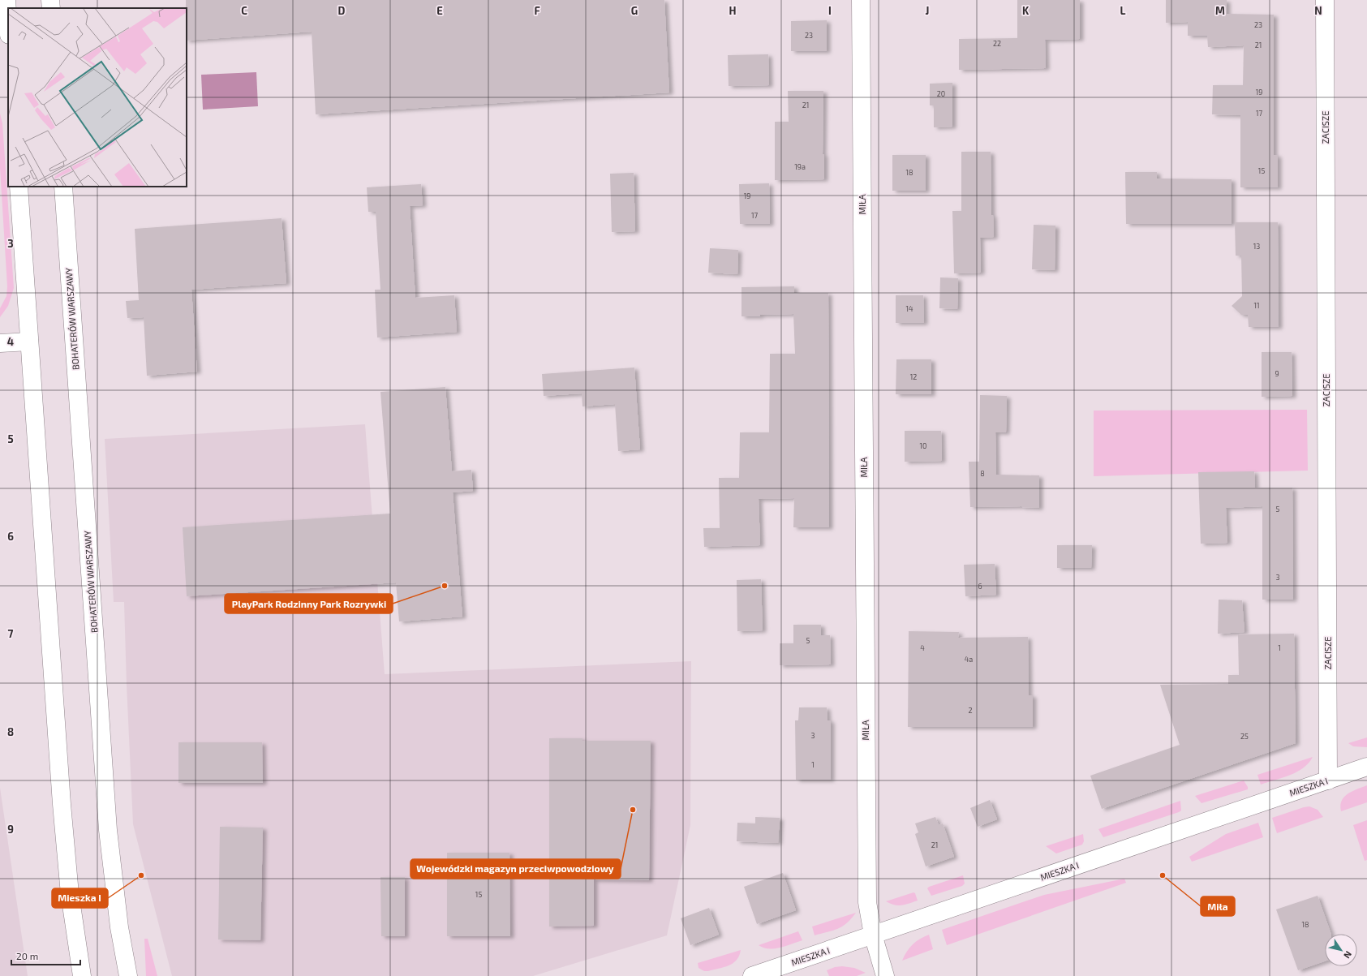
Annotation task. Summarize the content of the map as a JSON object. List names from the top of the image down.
{
  "streets": {
    "street": [
      "ZACISZE",
      "MIŁA",
      "BOHATERÓW WARSZAWY",
      "MIESZKA I"
    ]
  },
  "crossings": [
    ["ZACISZE", "MIESZKA I"],
    ["MIŁA", "MIESZKA I"]
  ],
  "places": [
    "PlayPark Rodzinny Park Rozrywki",
    "Wojewódzki magazyn przeciwpowodziowy",
    "Mieszka I",
    "Miła"
  ],
  "house_numbers": [
    "23",
    "23",
    "22",
    "21",
    "19",
    "20",
    "21",
    "17",
    "19a",
    "15",
    "18",
    "19",
    "17",
    "13",
    "11",
    "14",
    "9",
    "12",
    "10",
    "8",
    "5",
    "3",
    "6",
    "5",
    "4",
    "1",
    "4a",
    "2",
    "3",
    "25",
    "1",
    "21",
    "15",
    "18"
  ],
  "scale_bar": "20 m",
  "north": "bottom right",
  "grid": {
    "columns": [
      "C",
      "D",
      "E",
      "F",
      "G",
      "H",
      "I",
      "J",
      "K",
      "L",
      "M",
      "N"
    ],
    "rows": [
      "3",
      "4",
      "5",
      "6",
      "7",
      "8",
      "9"
    ]
  }
}
